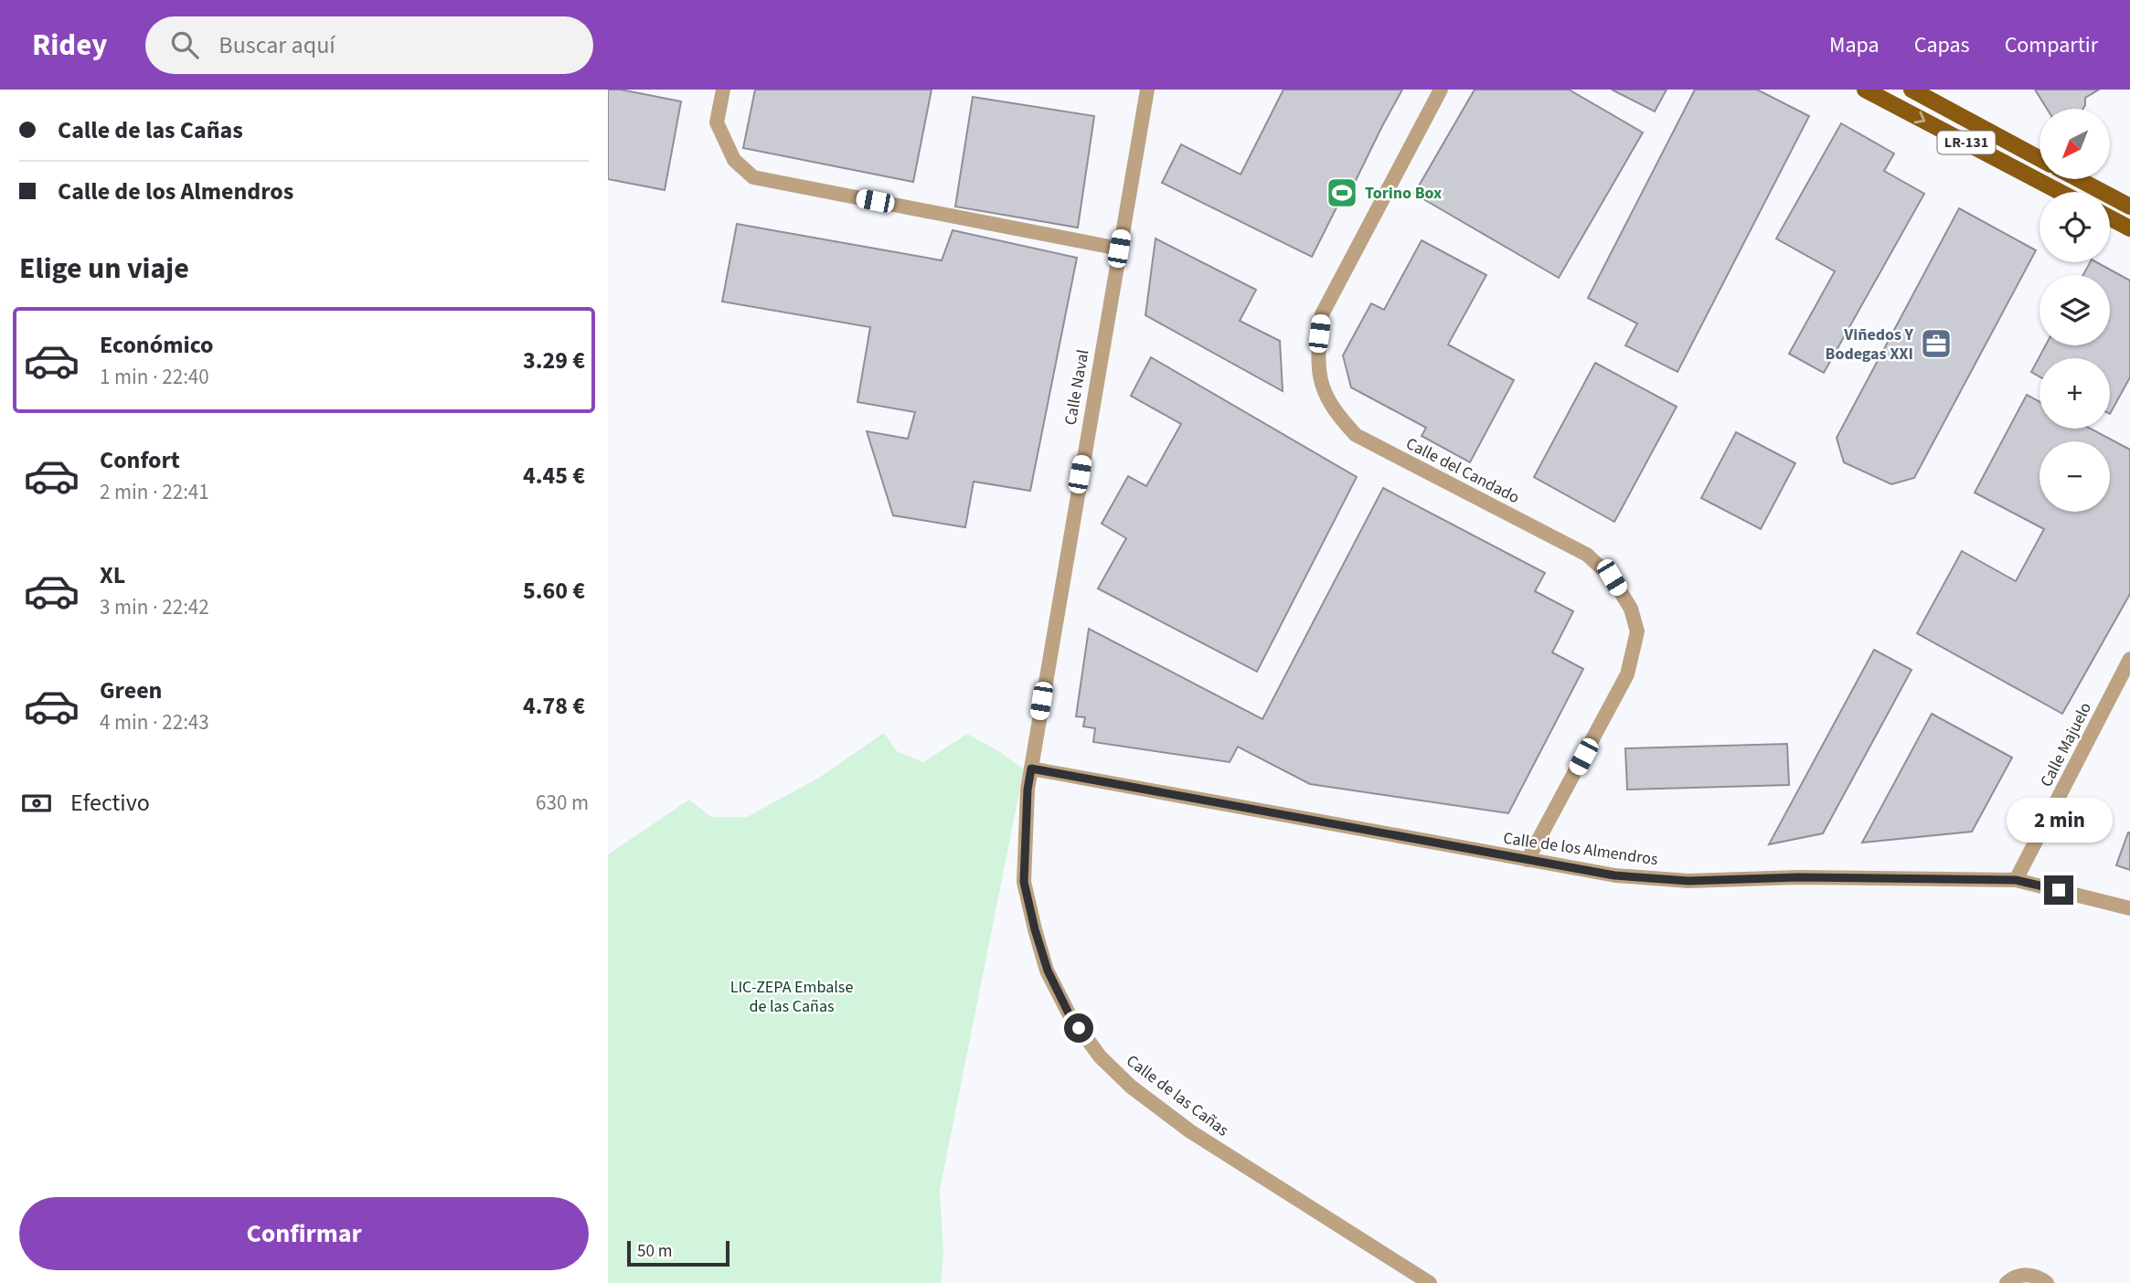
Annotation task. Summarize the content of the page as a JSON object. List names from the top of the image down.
{
  "streets": {
    "main road": ["LR-131"],
    "street": [
      "Calle Naval",
      "Calle del Candado",
      "Calle Majuelo",
      "Calle de los Almendros",
      "Calle de las Cañas"
    ]
  },
  "crossings": [
    ["Calle Naval", "Calle de los Almendros"],
    ["Calle Naval", "Calle de las Cañas"],
    ["Calle del Candado", "Calle de los Almendros"],
    ["Calle Majuelo", "Calle de los Almendros"],
    ["Calle de los Almendros", "Calle de las Cañas"]
  ],
  "parks": ["LIC-ZEPA Embalse de las Cañas"],
  "places": {
    "sports": ["Torino Box"],
    "office": ["Viñedos Y Bodegas XXI"]
  },
  "scale_bar": "50 m",
  "north": "bottom left",
  "page": {
    "header": "Ridey",
    "search": "Buscar aquí",
    "nav": ["Mapa", "Capas", "Compartir"],
    "banner": ["Calle de las Cañas", "Calle de los Almendros"],
    "map_buttons": ["+", "−"],
    "heading": "Elige un viaje",
    "list": [
      {
        "name": "Económico",
        "note": "1 min · 22:40",
        "value": "3.29 €"
      },
      {
        "name": "Confort",
        "note": "2 min · 22:41",
        "value": "4.45 €"
      },
      {
        "name": "XL",
        "note": "3 min · 22:42",
        "value": "5.60 €"
      },
      {
        "name": "Green",
        "note": "4 min · 22:43",
        "value": "4.78 €"
      }
    ],
    "pay": ["Efectivo", "630 m"],
    "bubble": "2 min",
    "buttons": "Confirmar",
    "scale": "50 m"
  }
}
